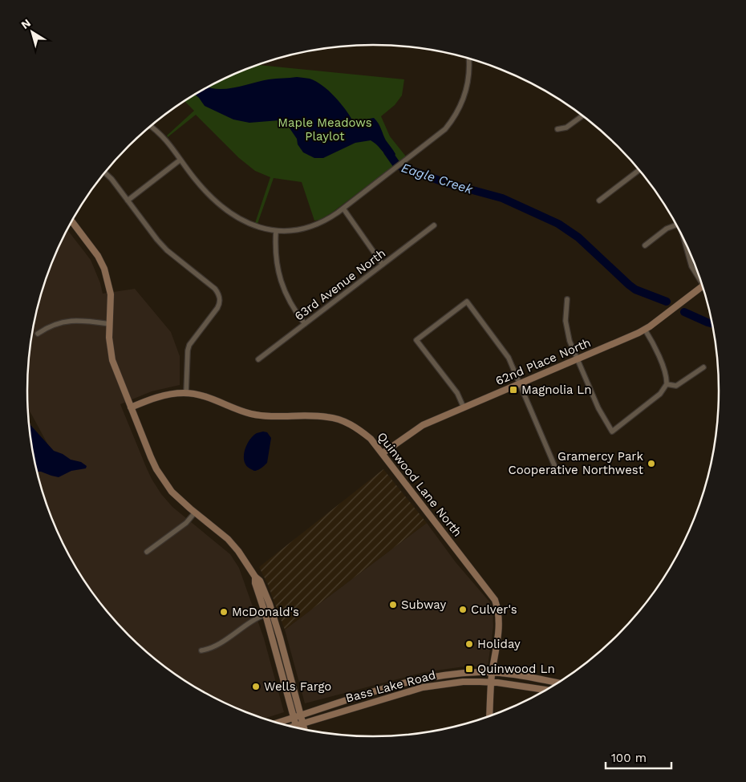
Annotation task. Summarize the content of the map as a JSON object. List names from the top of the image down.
{
  "streets": {
    "street": [
      "63rd Avenue North",
      "62nd Place North",
      "Quinwood Lane North",
      "Bass Lake Road"
    ]
  },
  "crossings": [
    ["62nd Place North", "Quinwood Lane North"],
    ["Quinwood Lane North", "Bass Lake Road"]
  ],
  "water": ["Eagle Creek"],
  "parks": ["Maple Meadows Playlot"],
  "places": {
    "transit": ["Magnolia Ln", "Quinwood Ln"],
    "other": [
      "Gramercy Park Cooperative Northwest",
      "Subway",
      "Culver's",
      "McDonald's",
      "Holiday",
      "Wells Fargo"
    ]
  },
  "scale_bar": "100 m",
  "north": "top left"
}
